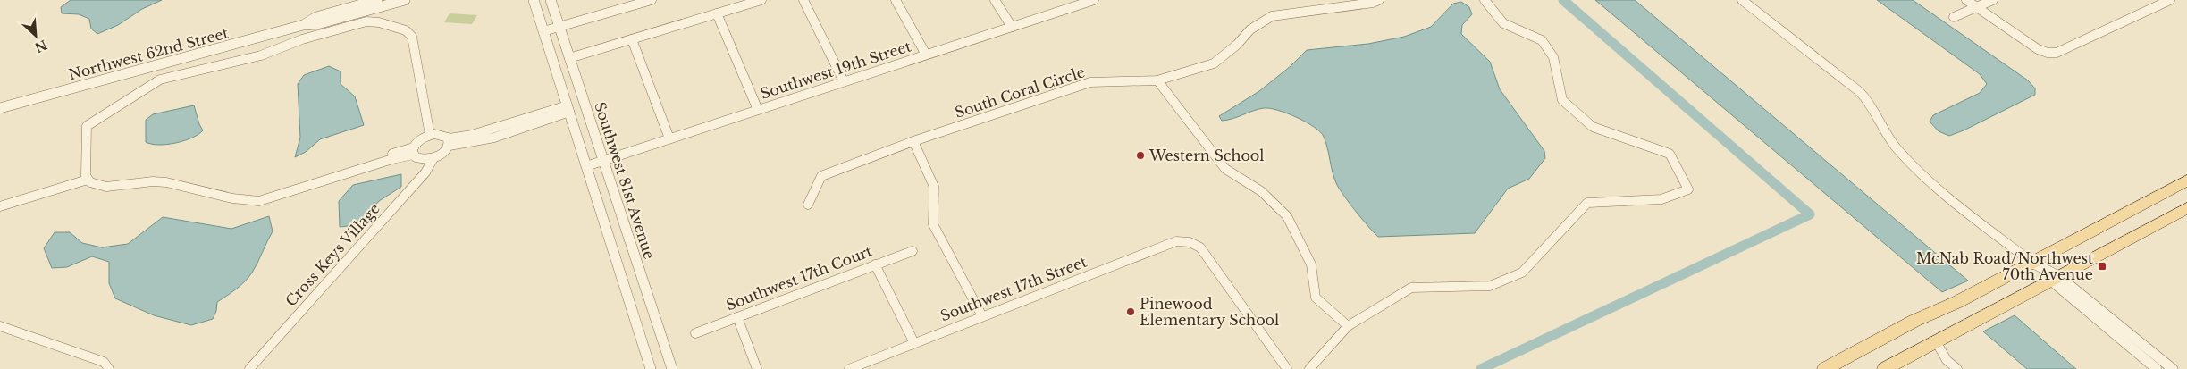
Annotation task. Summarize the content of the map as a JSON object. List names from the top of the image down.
{
  "streets": {
    "street": [
      "Northwest 62nd Street",
      "Southwest 19th Street",
      "South Coral Circle",
      "Southwest 81st Avenue",
      "Cross Keys Village",
      "Southwest 17th Court",
      "Southwest 17th Street"
    ]
  },
  "crossings": [
    ["Southwest 19th Street", "Southwest 81st Avenue"]
  ],
  "places": {
    "other": ["Western School", "Pinewood Elementary School"],
    "transit": ["McNab Road/Northwest 70th Avenue"]
  },
  "north": "bottom right"
}
